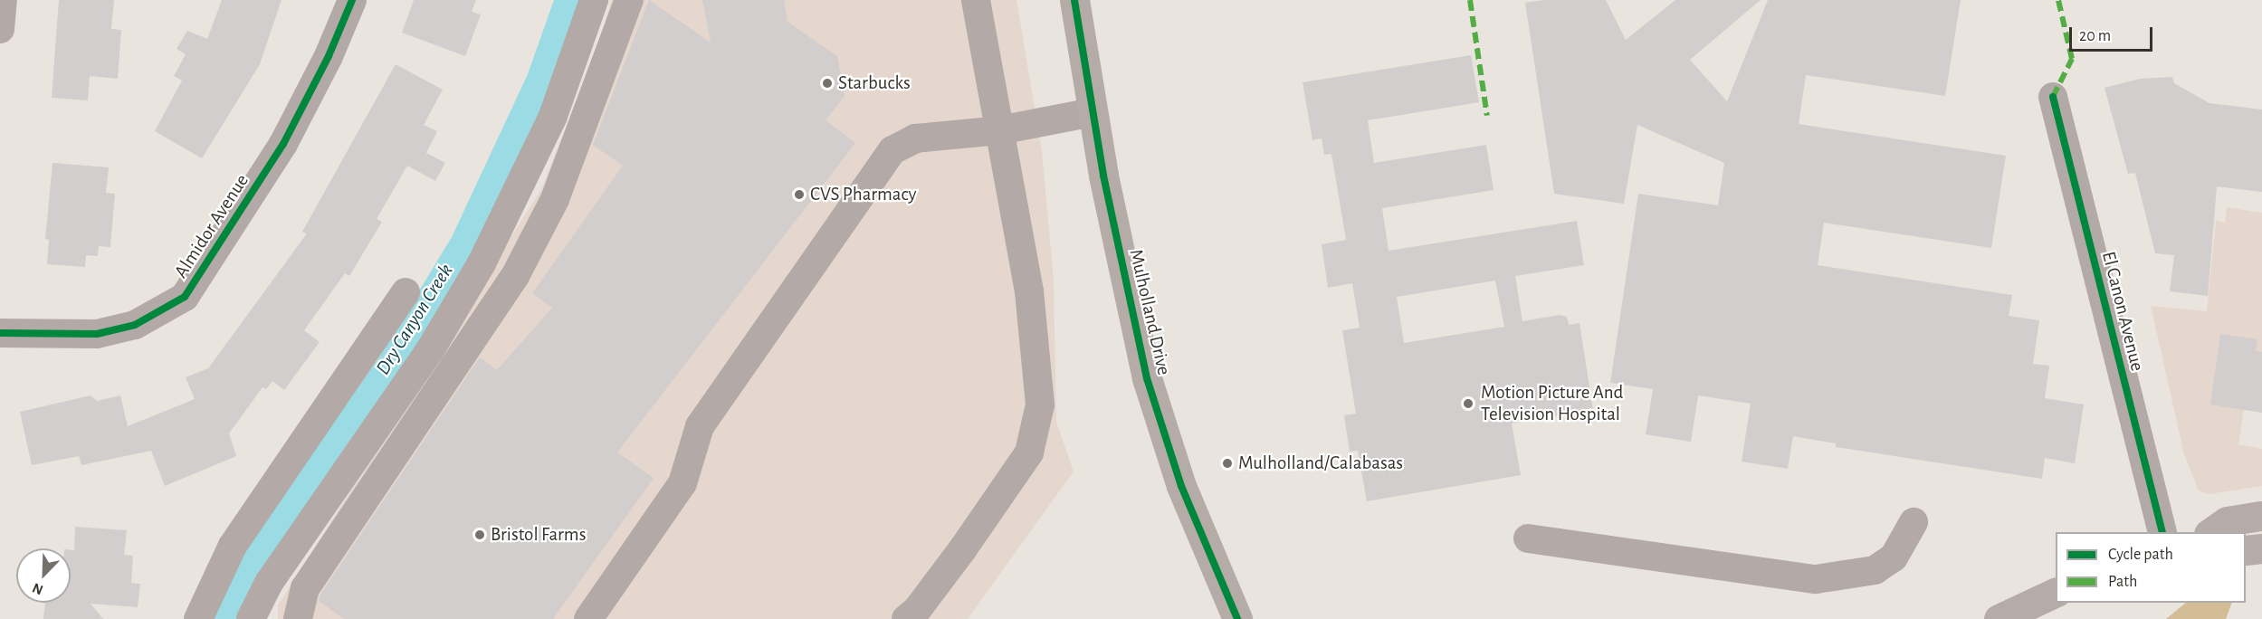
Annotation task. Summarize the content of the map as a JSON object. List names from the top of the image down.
{
  "streets": {
    "main road": ["Mulholland Drive"],
    "street": ["Almidor Avenue", "El Canon Avenue"]
  },
  "water": ["Dry Canyon Creek"],
  "places": [
    "Starbucks",
    "CVS Pharmacy",
    "Motion Picture And Television Hospital",
    "Mulholland/Calabasas",
    "Bristol Farms"
  ],
  "legend": ["Cycle path", "Path"],
  "scale_bar": "20 m",
  "north": "bottom left"
}
